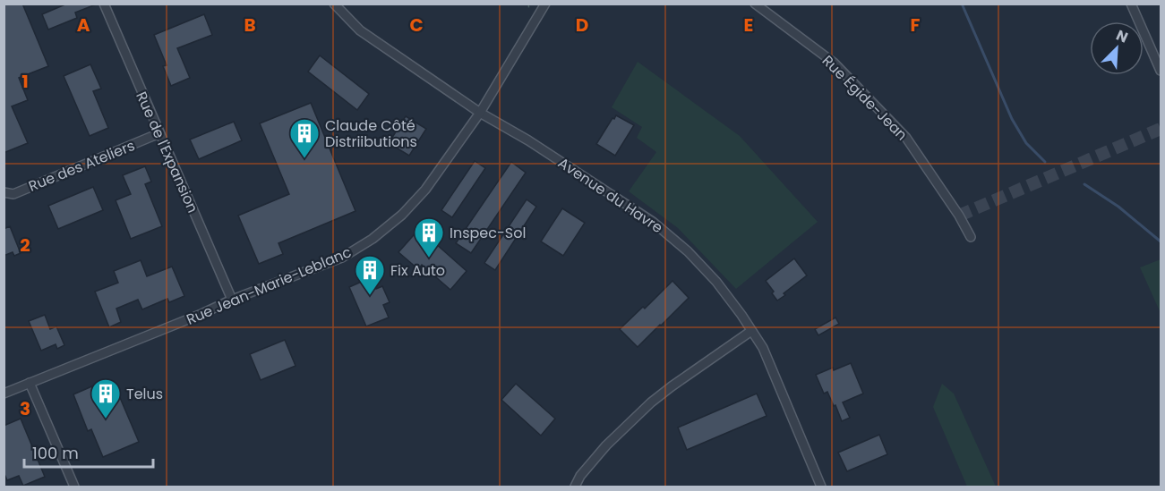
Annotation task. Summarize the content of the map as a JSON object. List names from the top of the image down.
{
  "streets": {
    "street": [
      "Rue Égide-Jean",
      "Rue de l'Expansion",
      "Rue des Ateliers",
      "Avenue du Havre",
      "Rue Jean-Marie-Leblanc"
    ]
  },
  "crossings": [
    ["Rue de l'Expansion", "Rue des Ateliers"],
    ["Rue de l'Expansion", "Rue Jean-Marie-Leblanc"],
    ["Avenue du Havre", "Rue Jean-Marie-Leblanc"]
  ],
  "places": {
    "building": [
      "Claude Côté Distriibutions",
      "Inspec-Sol",
      "Fix Auto",
      "Telus"
    ]
  },
  "scale_bar": "100 m",
  "north": "top right",
  "grid": {
    "columns": [
      "A",
      "B",
      "C",
      "D",
      "E",
      "F"
    ],
    "rows": ["1", "2", "3"]
  }
}
